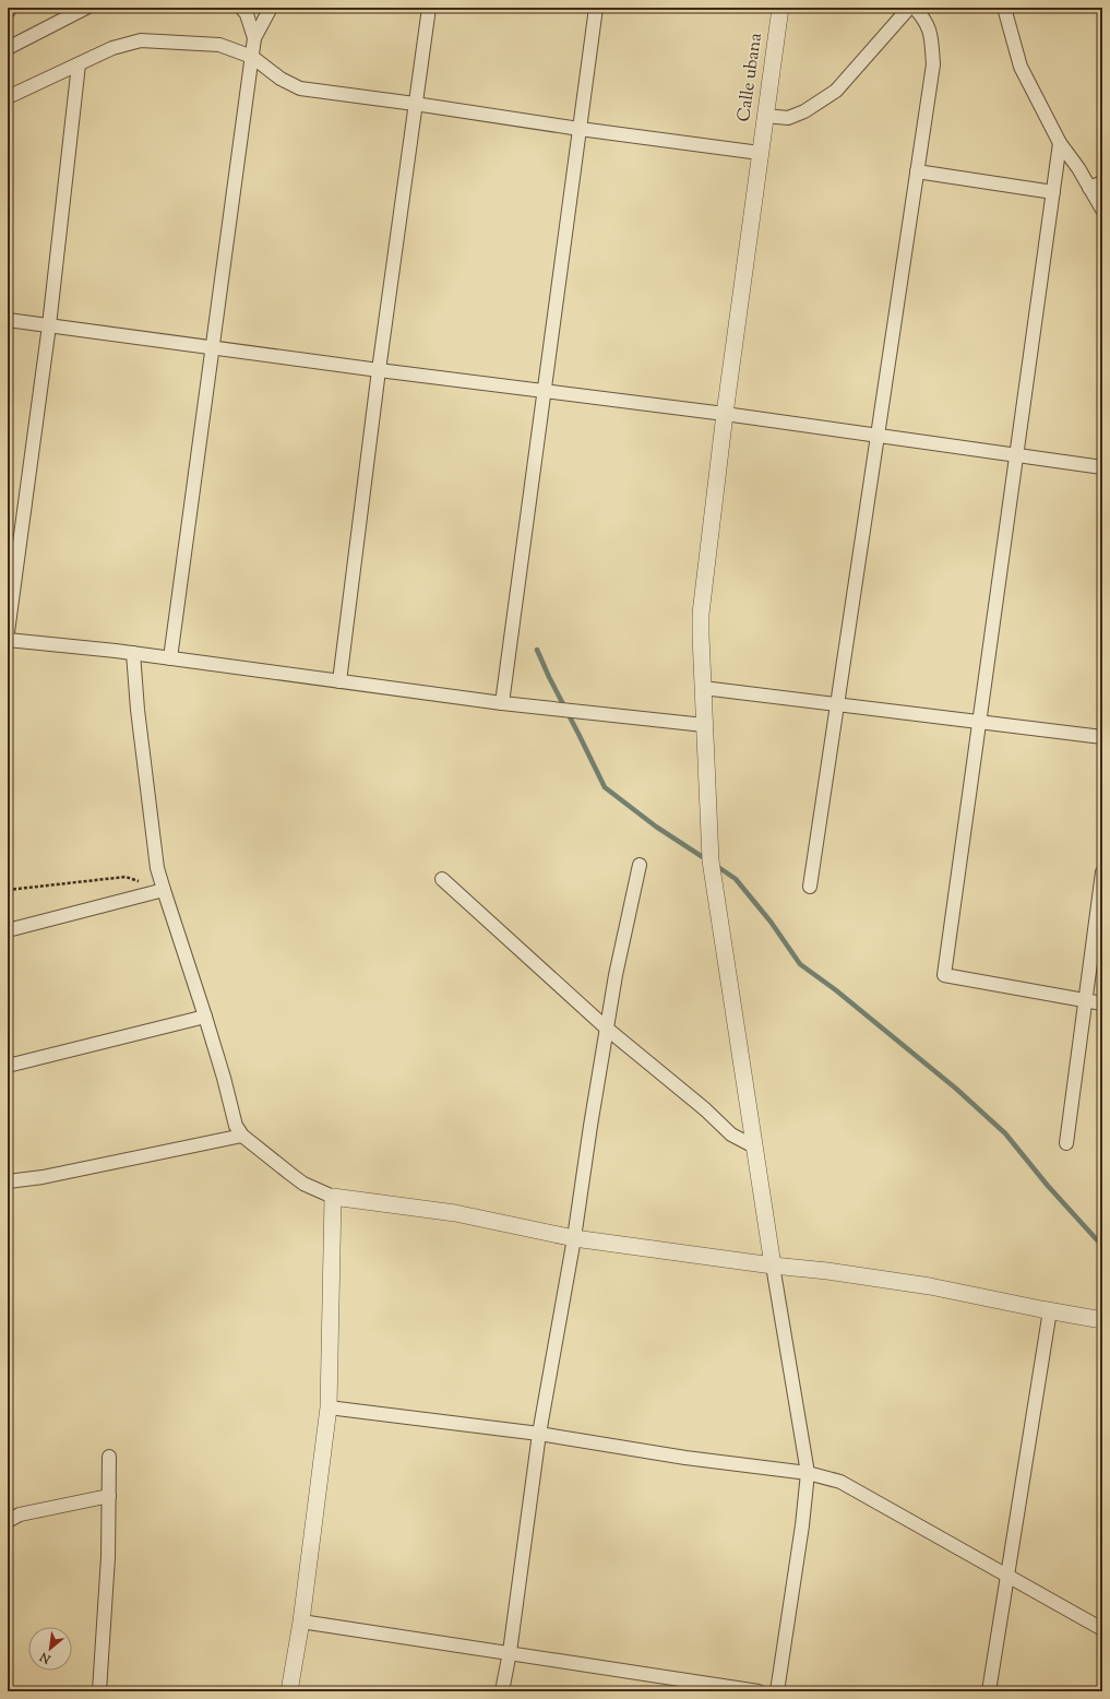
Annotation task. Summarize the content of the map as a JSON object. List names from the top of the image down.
{
  "streets": {
    "street": ["Calle ubana"]
  },
  "north": "bottom left"
}
